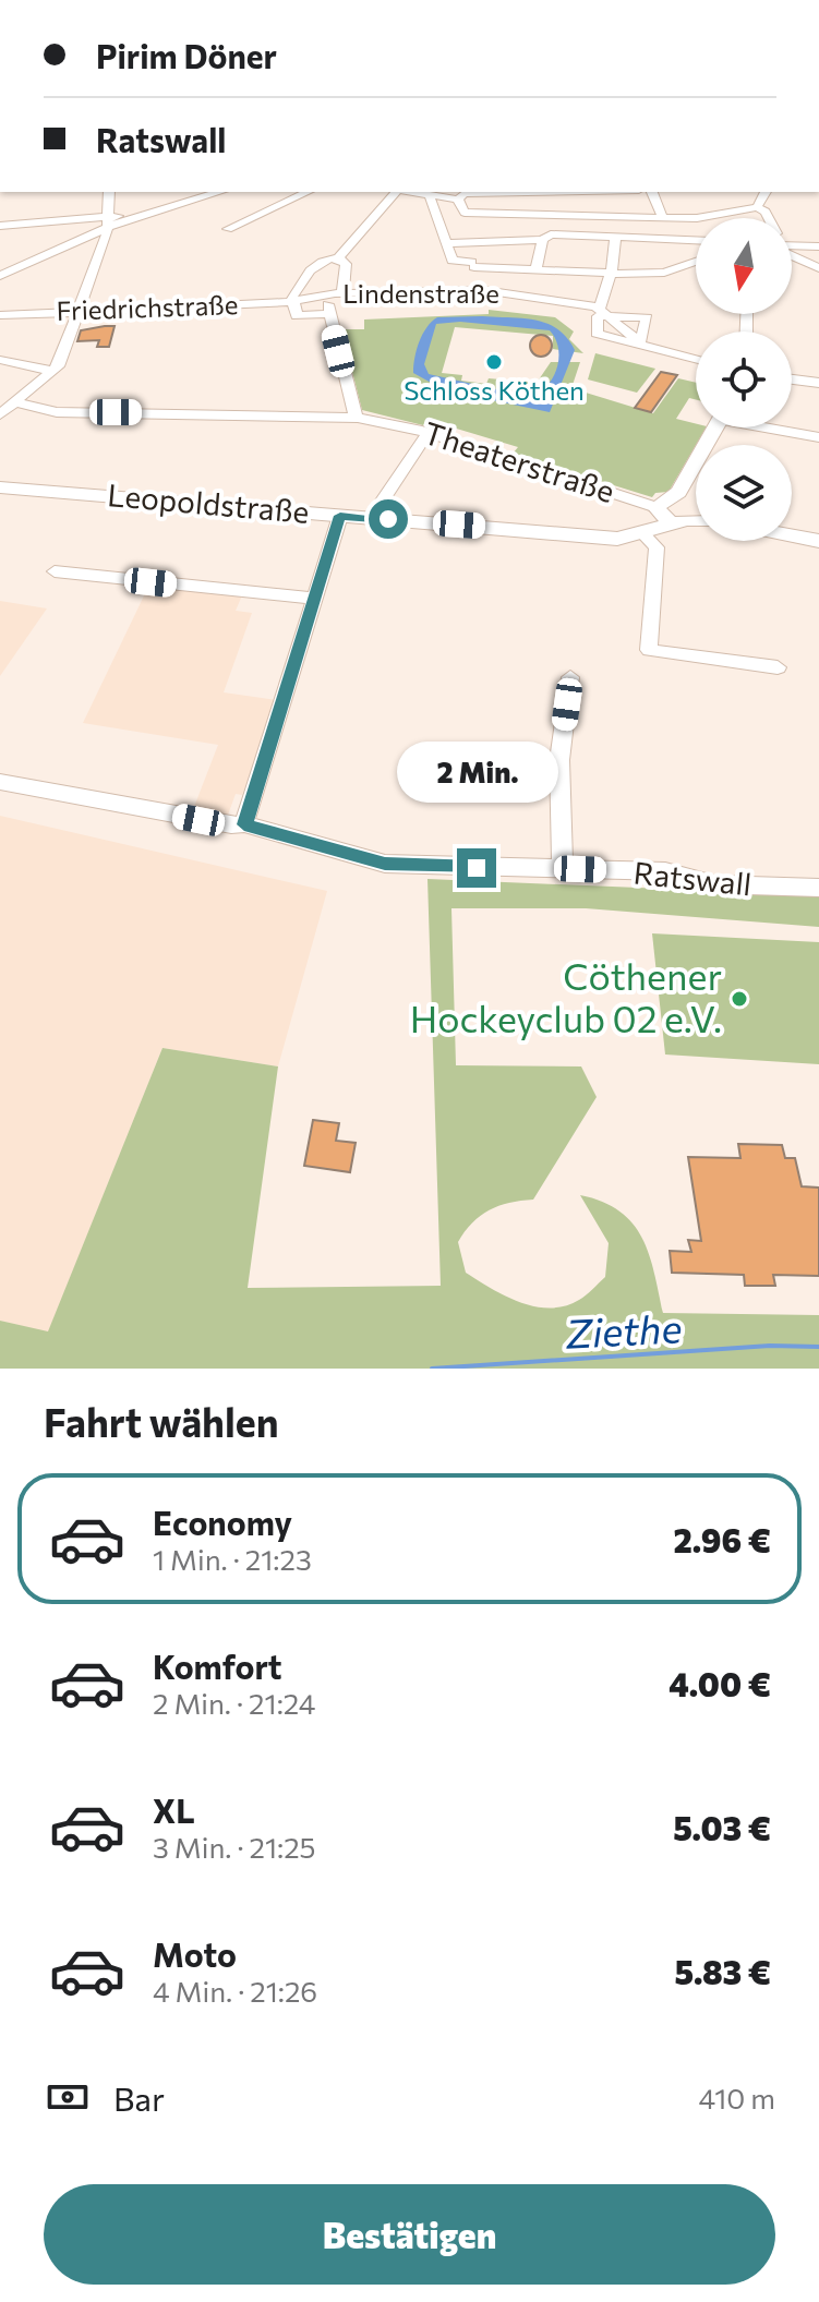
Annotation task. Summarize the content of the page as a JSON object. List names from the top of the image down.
{
  "streets": {
    "main road": ["Theaterstraße", "Leopoldstraße"],
    "street": ["Lindenstraße", "Friedrichstraße", "Ratswall"]
  },
  "crossings": [
    ["Lindenstraße", "Friedrichstraße"],
    ["Theaterstraße", "Leopoldstraße"]
  ],
  "water": ["Ziethe"],
  "places": ["Schloss Köthen", "Cöthener Hockeyclub 02 e.V."],
  "north": "bottom",
  "page": {
    "banner": ["Pirim Döner", "Ratswall"],
    "bubble": "2 Min.",
    "heading": "Fahrt wählen",
    "list": [
      {
        "name": "Economy",
        "note": "1 Min. · 21:23",
        "value": "2.96 €"
      },
      {
        "name": "Komfort",
        "note": "2 Min. · 21:24",
        "value": "4.00 €"
      },
      {
        "name": "XL",
        "note": "3 Min. · 21:25",
        "value": "5.03 €"
      },
      {
        "name": "Moto",
        "note": "4 Min. · 21:26",
        "value": "5.83 €"
      }
    ],
    "pay": ["Bar", "410 m"],
    "buttons": "Bestätigen"
  }
}
